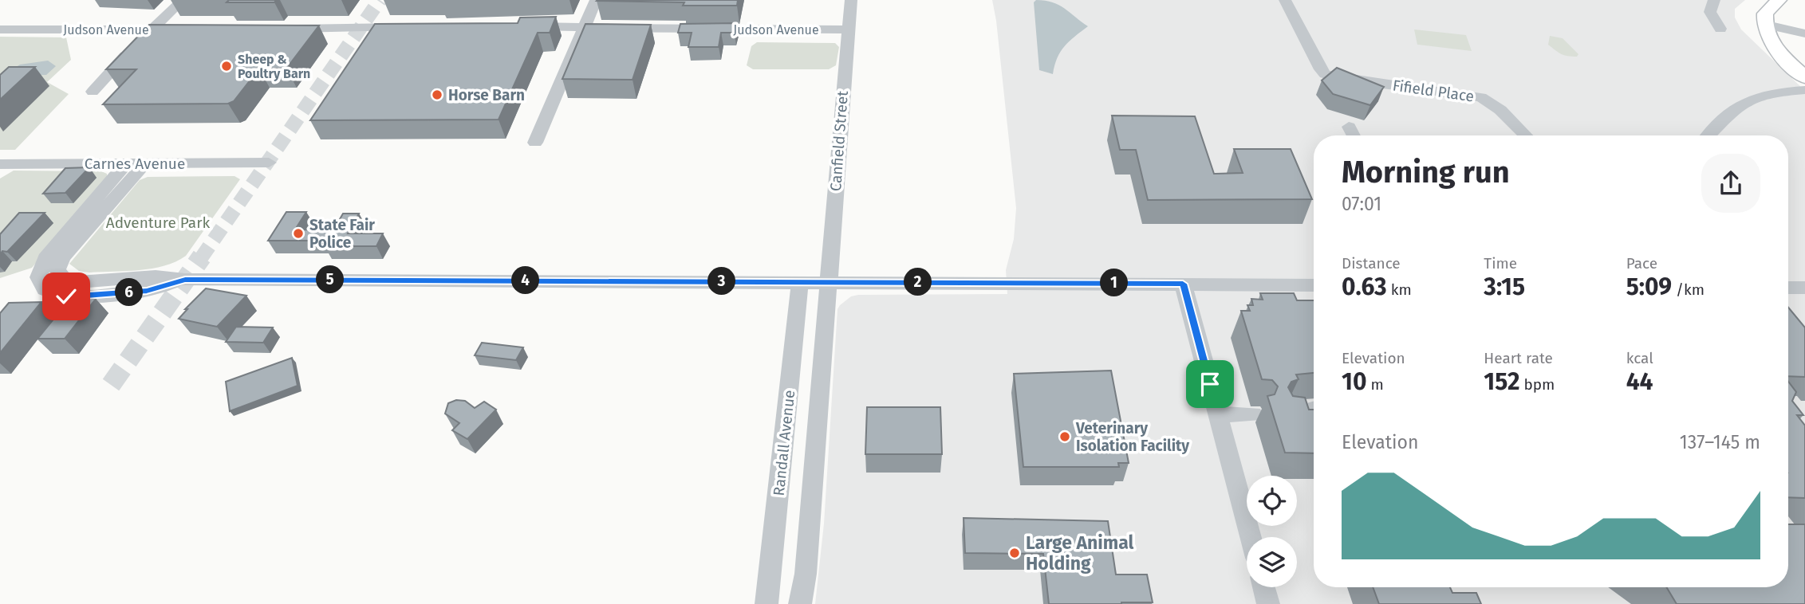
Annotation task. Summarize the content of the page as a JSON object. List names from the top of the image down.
{
  "streets": {
    "street": [
      "Judson Avenue",
      "Fifield Place",
      "Canfield Street",
      "Carnes Avenue",
      "Randall Avenue"
    ]
  },
  "crossings": [
    ["Judson Avenue", "Canfield Street"],
    ["Canfield Street", "Randall Avenue"]
  ],
  "parks": ["Adventure Park"],
  "places": [
    "Sheep & Poultry Barn",
    "Horse Barn",
    "State Fair Police",
    "Veterinary Isolation Facility",
    "Large Animal Holding"
  ],
  "page": {
    "heading": ["Morning run", "07:01"],
    "stats": [
      ["Distance", "0.63 km"],
      ["Time", "3:15"],
      ["Pace", "5:09 /km"],
      ["Elevation", "10 m"],
      ["Heart rate", "152 bpm"],
      ["kcal", "44"]
    ],
    "pins": [
      "5",
      "4",
      "3",
      "2",
      "1",
      "6"
    ],
    "chart": ["Elevation", "137–145 m"]
  }
}
